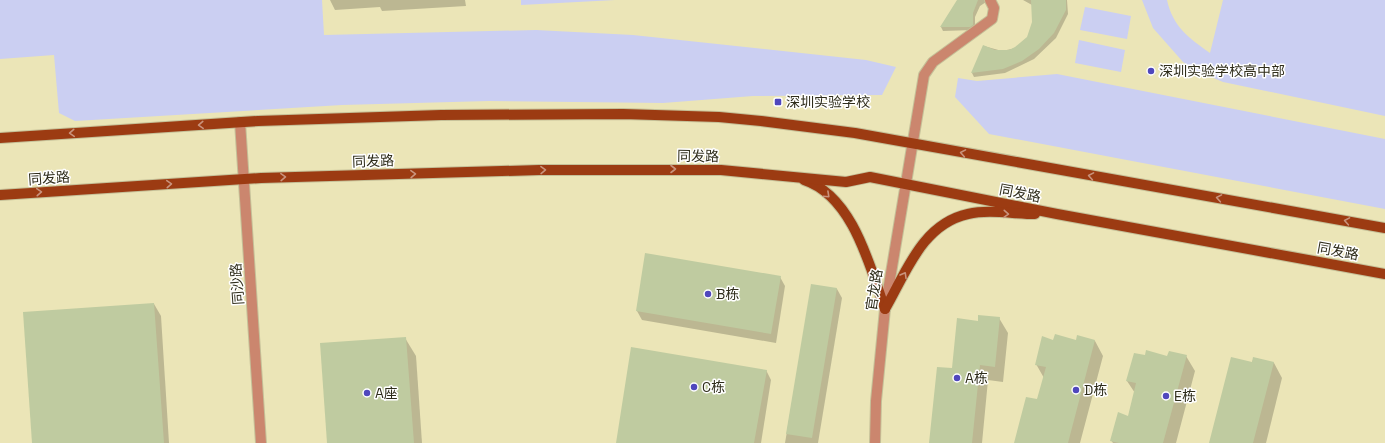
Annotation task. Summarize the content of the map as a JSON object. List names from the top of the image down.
{
  "streets": {
    "main road": ["同发路"],
    "street": ["同沙路", "官龙路"]
  },
  "crossings": [
    ["同发路", "同沙路"],
    ["同发路", "官龙路"]
  ],
  "places": {
    "other": [
      "深圳实验学校高中部",
      "B栋",
      "A栋",
      "C栋",
      "D栋",
      "A座",
      "E栋"
    ],
    "transit": ["深圳实验学校"]
  }
}
